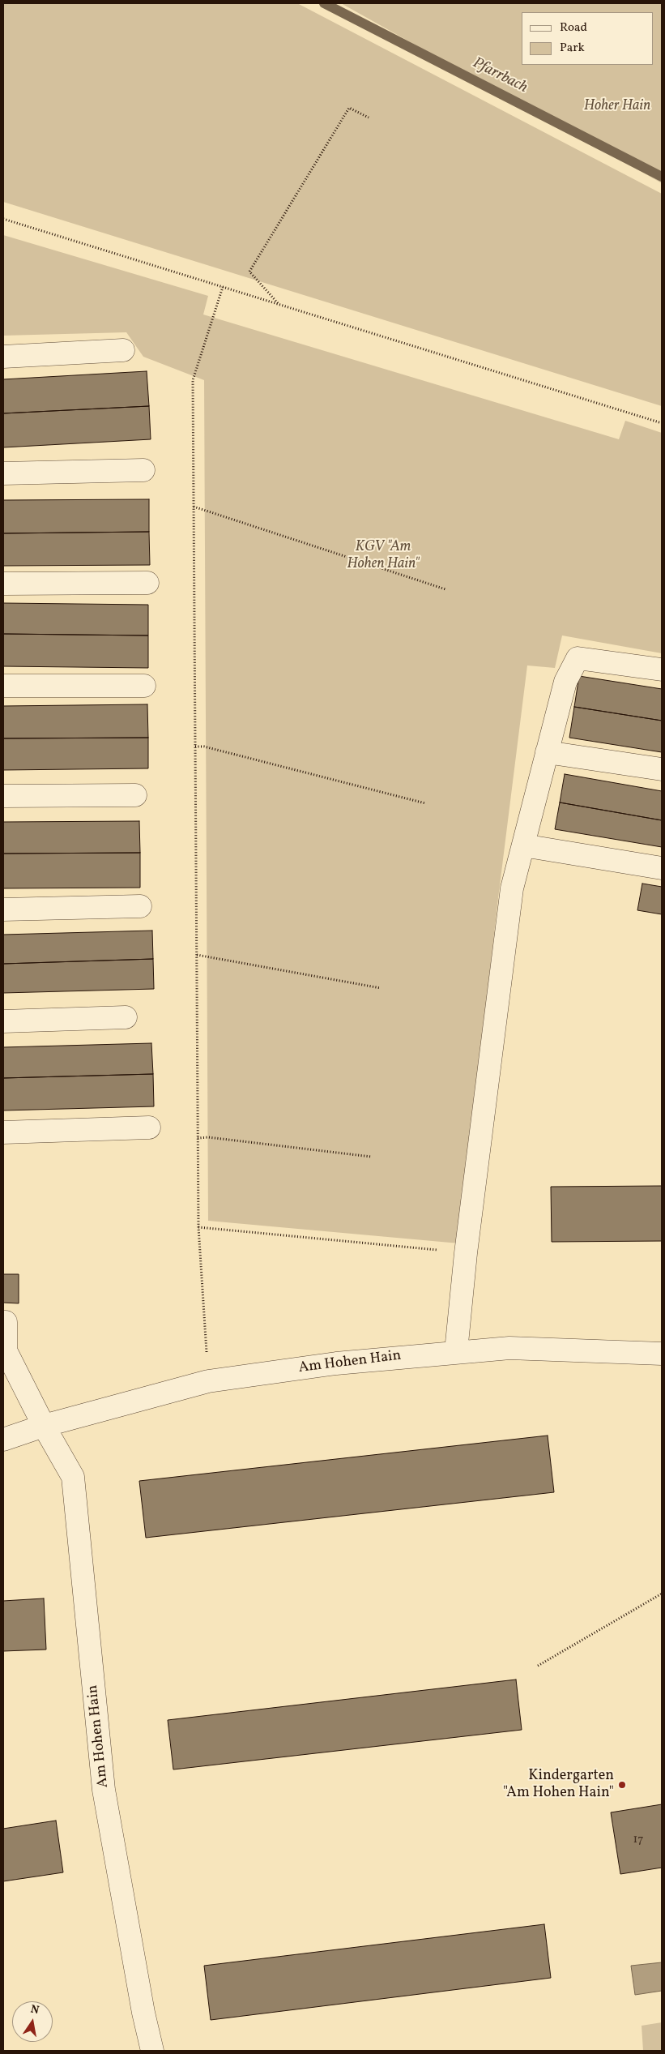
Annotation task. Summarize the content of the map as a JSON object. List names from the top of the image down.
{
  "streets": {
    "street": ["Am Hohen Hain"]
  },
  "water": ["Pfarrbach"],
  "parks": ["Hoher Hain", "KGV \"Am Hohen Hain\""],
  "places": ["Kindergarten \"Am Hohen Hain\""],
  "house_numbers": ["17"],
  "legend": ["Road", "Park"],
  "north": "top"
}
